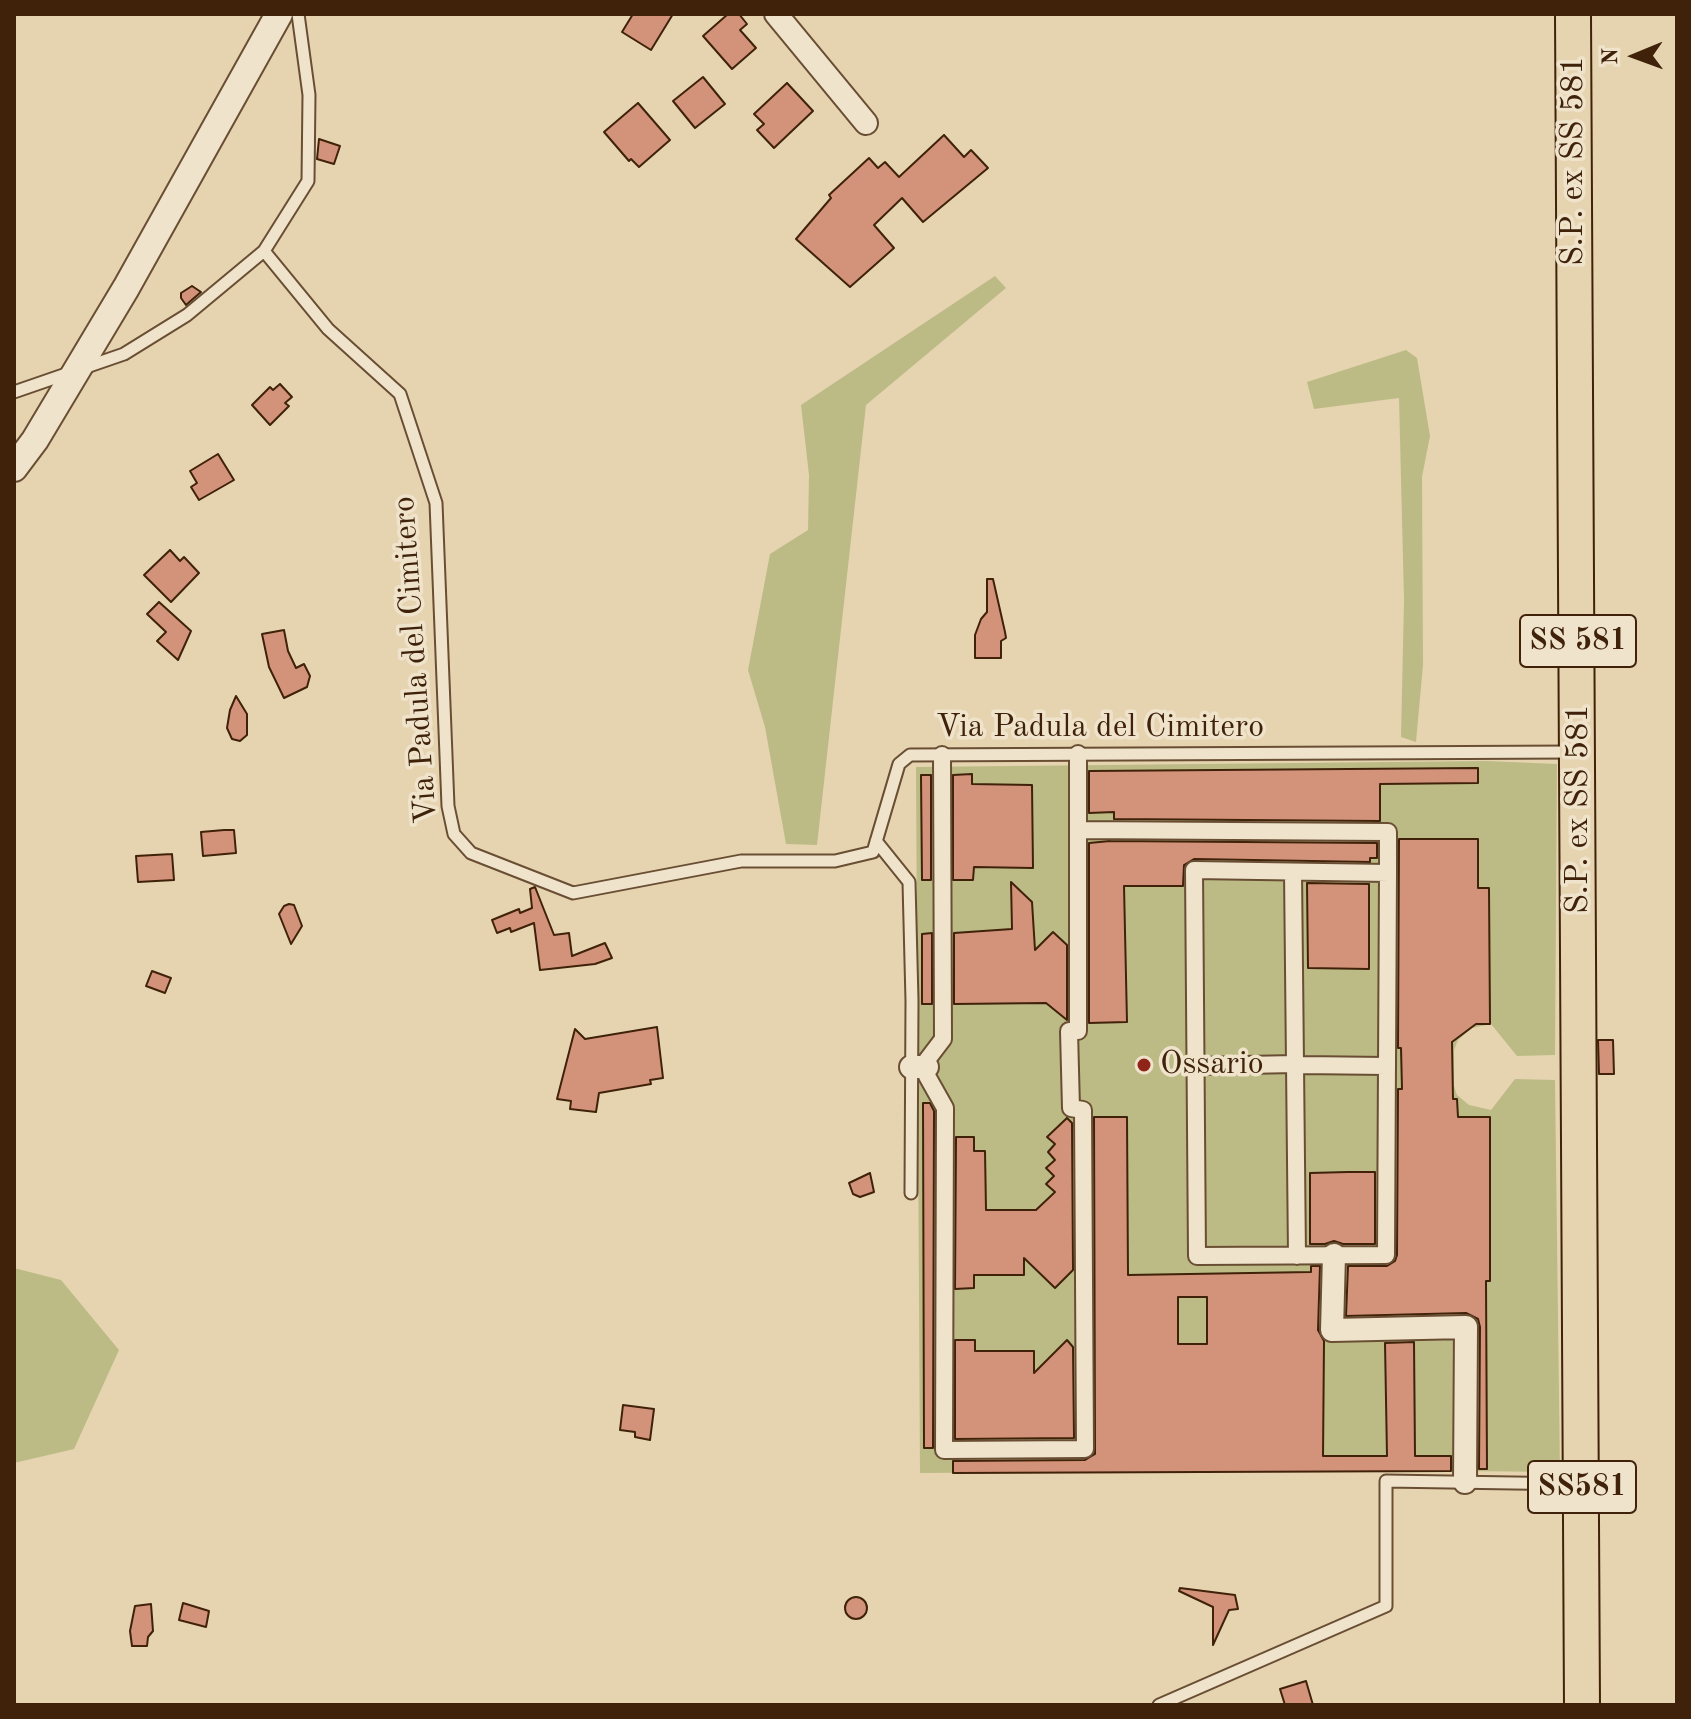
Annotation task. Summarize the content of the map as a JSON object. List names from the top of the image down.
{
  "streets": {
    "main road": ["S.P. ex SS 581", "SS 581", "SS581"],
    "lane": ["Via Padula del Cimitero"]
  },
  "crossings": [
    ["S.P. ex SS 581", "Via Padula del Cimitero"],
    ["S.P. ex SS 581", "SS581"]
  ],
  "places": ["Ossario"],
  "north": "left"
}
